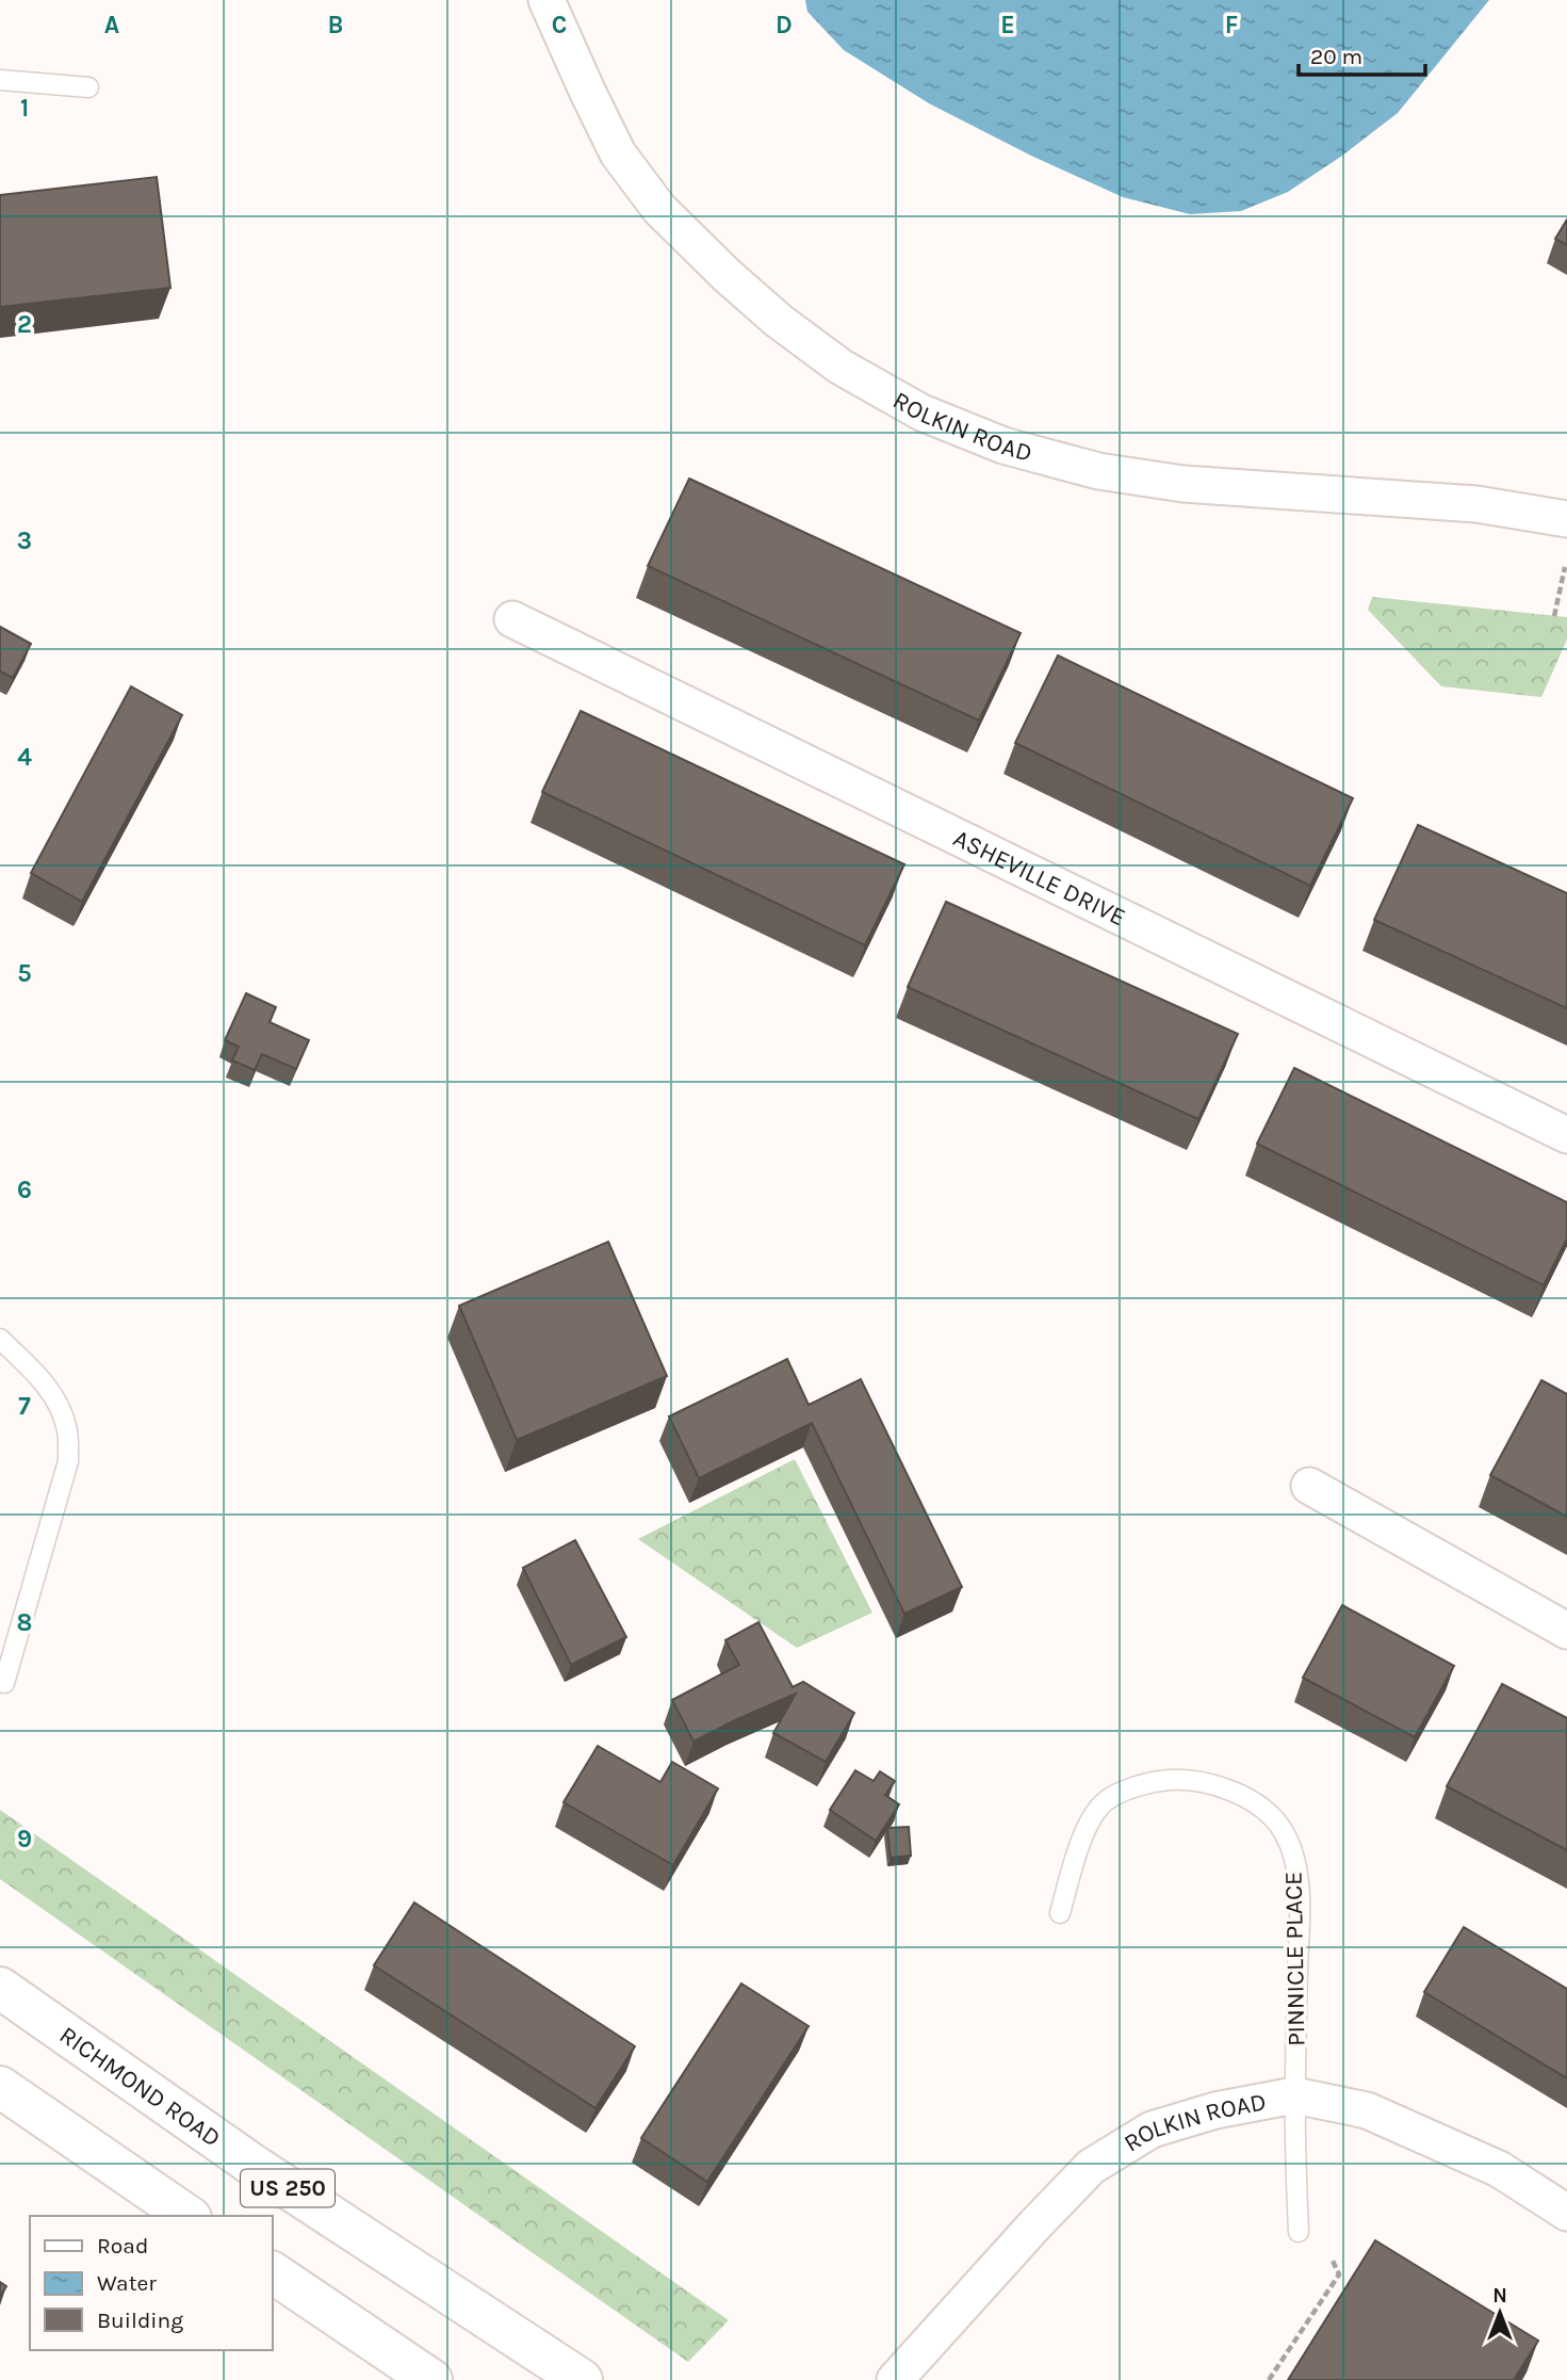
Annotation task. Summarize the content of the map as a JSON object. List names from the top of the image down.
{
  "streets": {
    "highway": ["RICHMOND ROAD", "US 250"],
    "street": ["ROLKIN ROAD", "ASHEVILLE DRIVE"],
    "lane": ["PINNICLE PLACE"]
  },
  "crossings": [
    ["ROLKIN ROAD", "PINNICLE PLACE"]
  ],
  "legend": ["Road", "Water", "Building"],
  "scale_bar": "20 m",
  "north": "top",
  "grid": {
    "columns": [
      "A",
      "B",
      "C",
      "D",
      "E",
      "F"
    ],
    "rows": [
      "1",
      "2",
      "3",
      "4",
      "5",
      "6",
      "7",
      "8",
      "9"
    ]
  }
}
